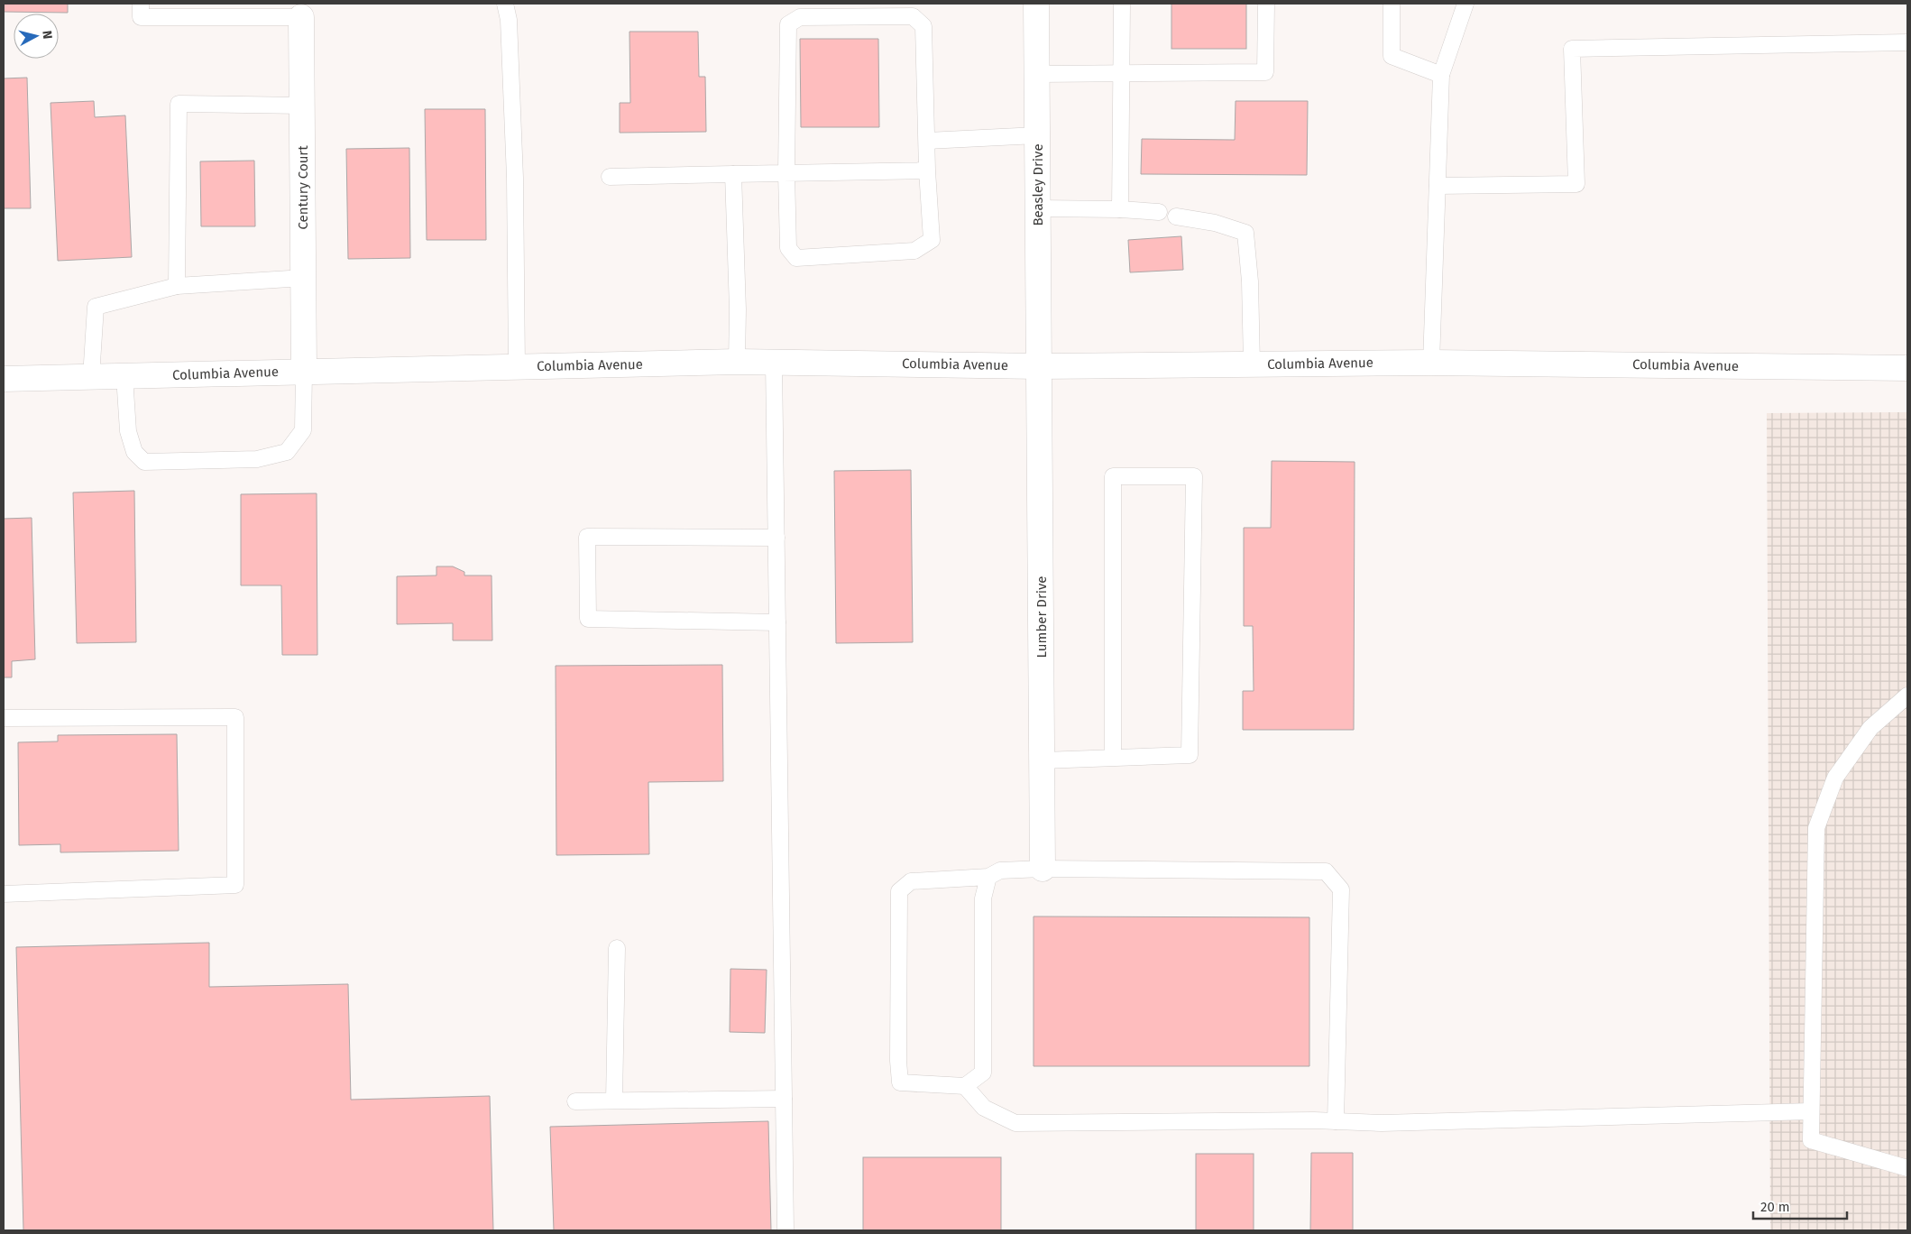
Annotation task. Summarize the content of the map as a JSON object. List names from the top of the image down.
{
  "streets": {
    "main road": [
      "Beasley Drive",
      "Century Court",
      "Columbia Avenue",
      "Lumber Drive"
    ]
  },
  "crossings": [
    ["Beasley Drive", "Columbia Avenue"],
    ["Beasley Drive", "Lumber Drive"],
    ["Century Court", "Columbia Avenue"],
    ["Columbia Avenue", "Lumber Drive"]
  ],
  "scale_bar": "20 m",
  "north": "right"
}
